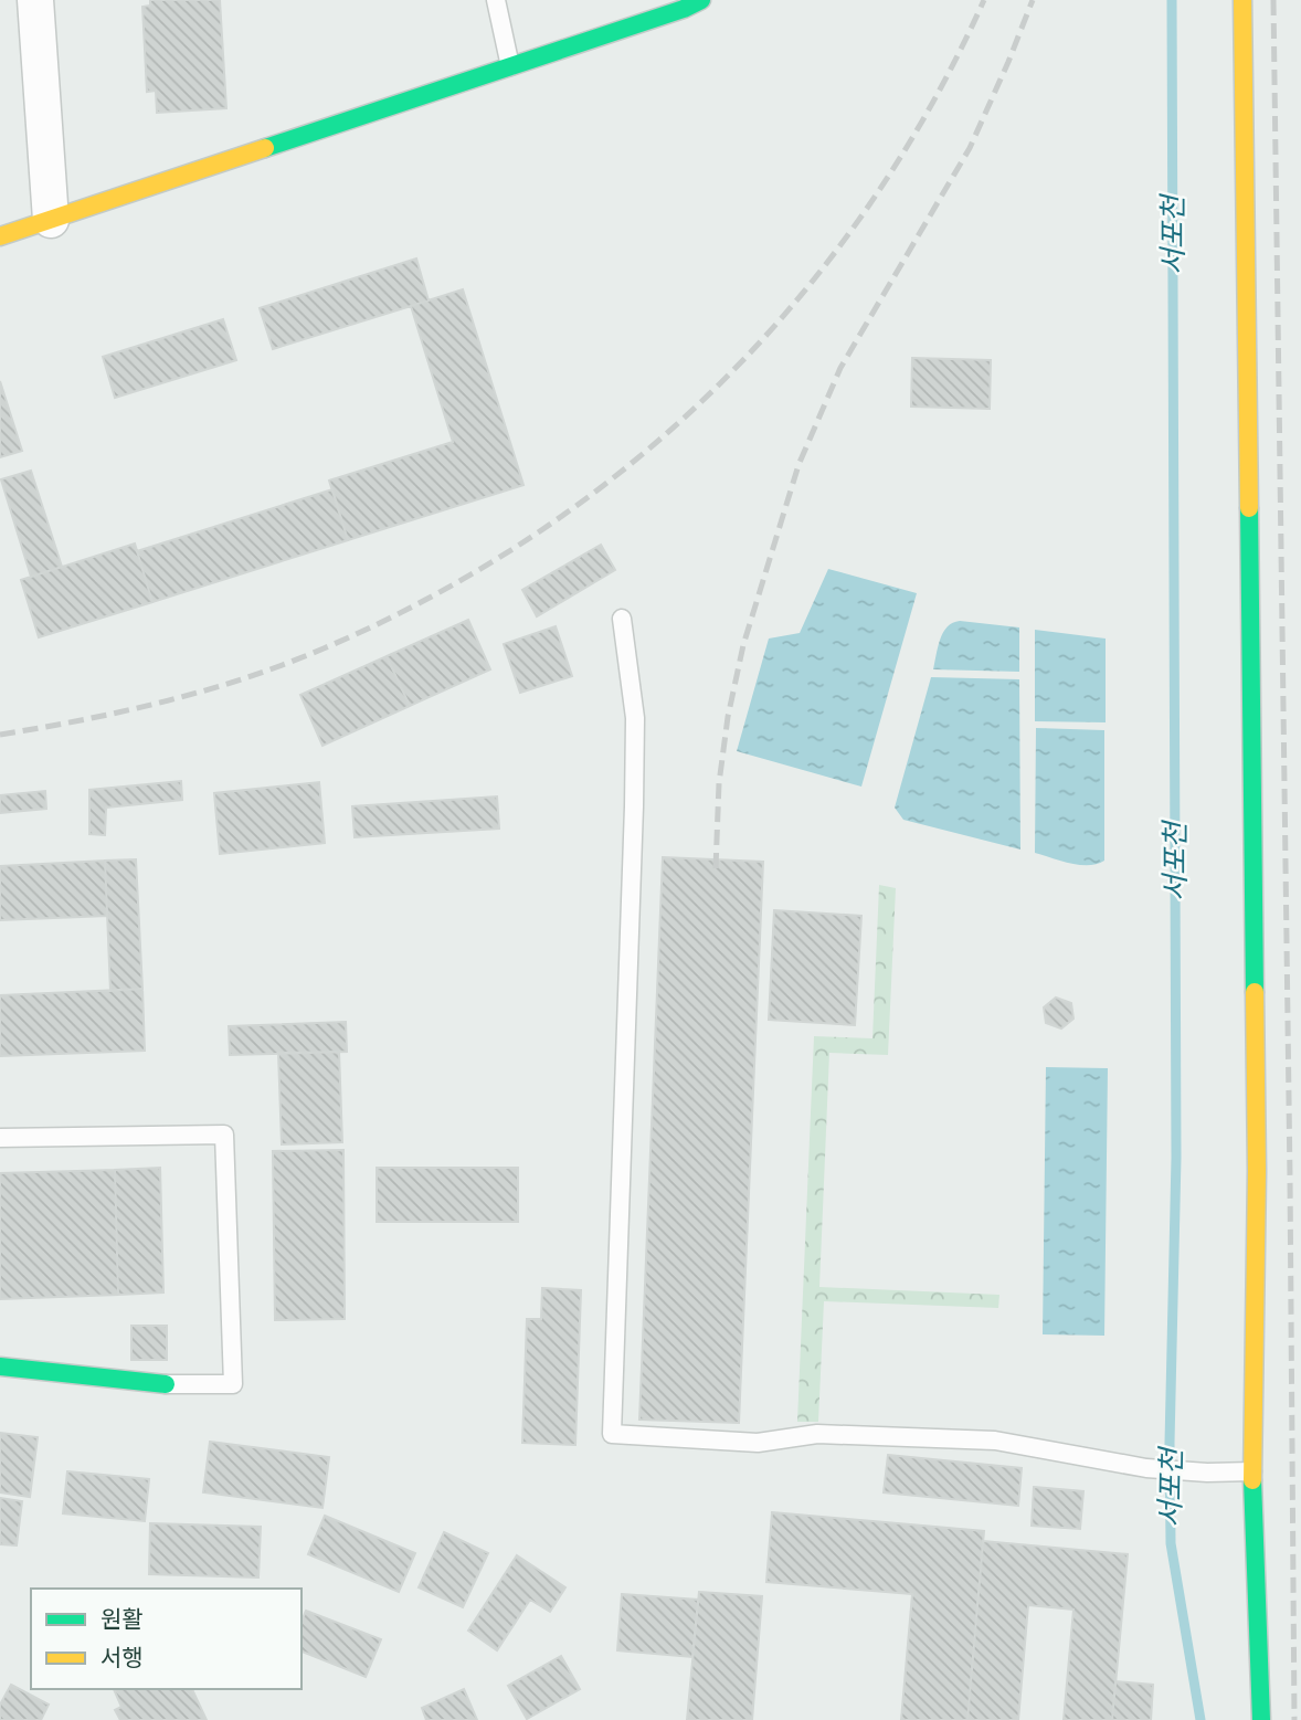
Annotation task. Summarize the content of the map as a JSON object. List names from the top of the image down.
{
  "water": ["서포천"],
  "legend": ["원활", "서행"]
}
